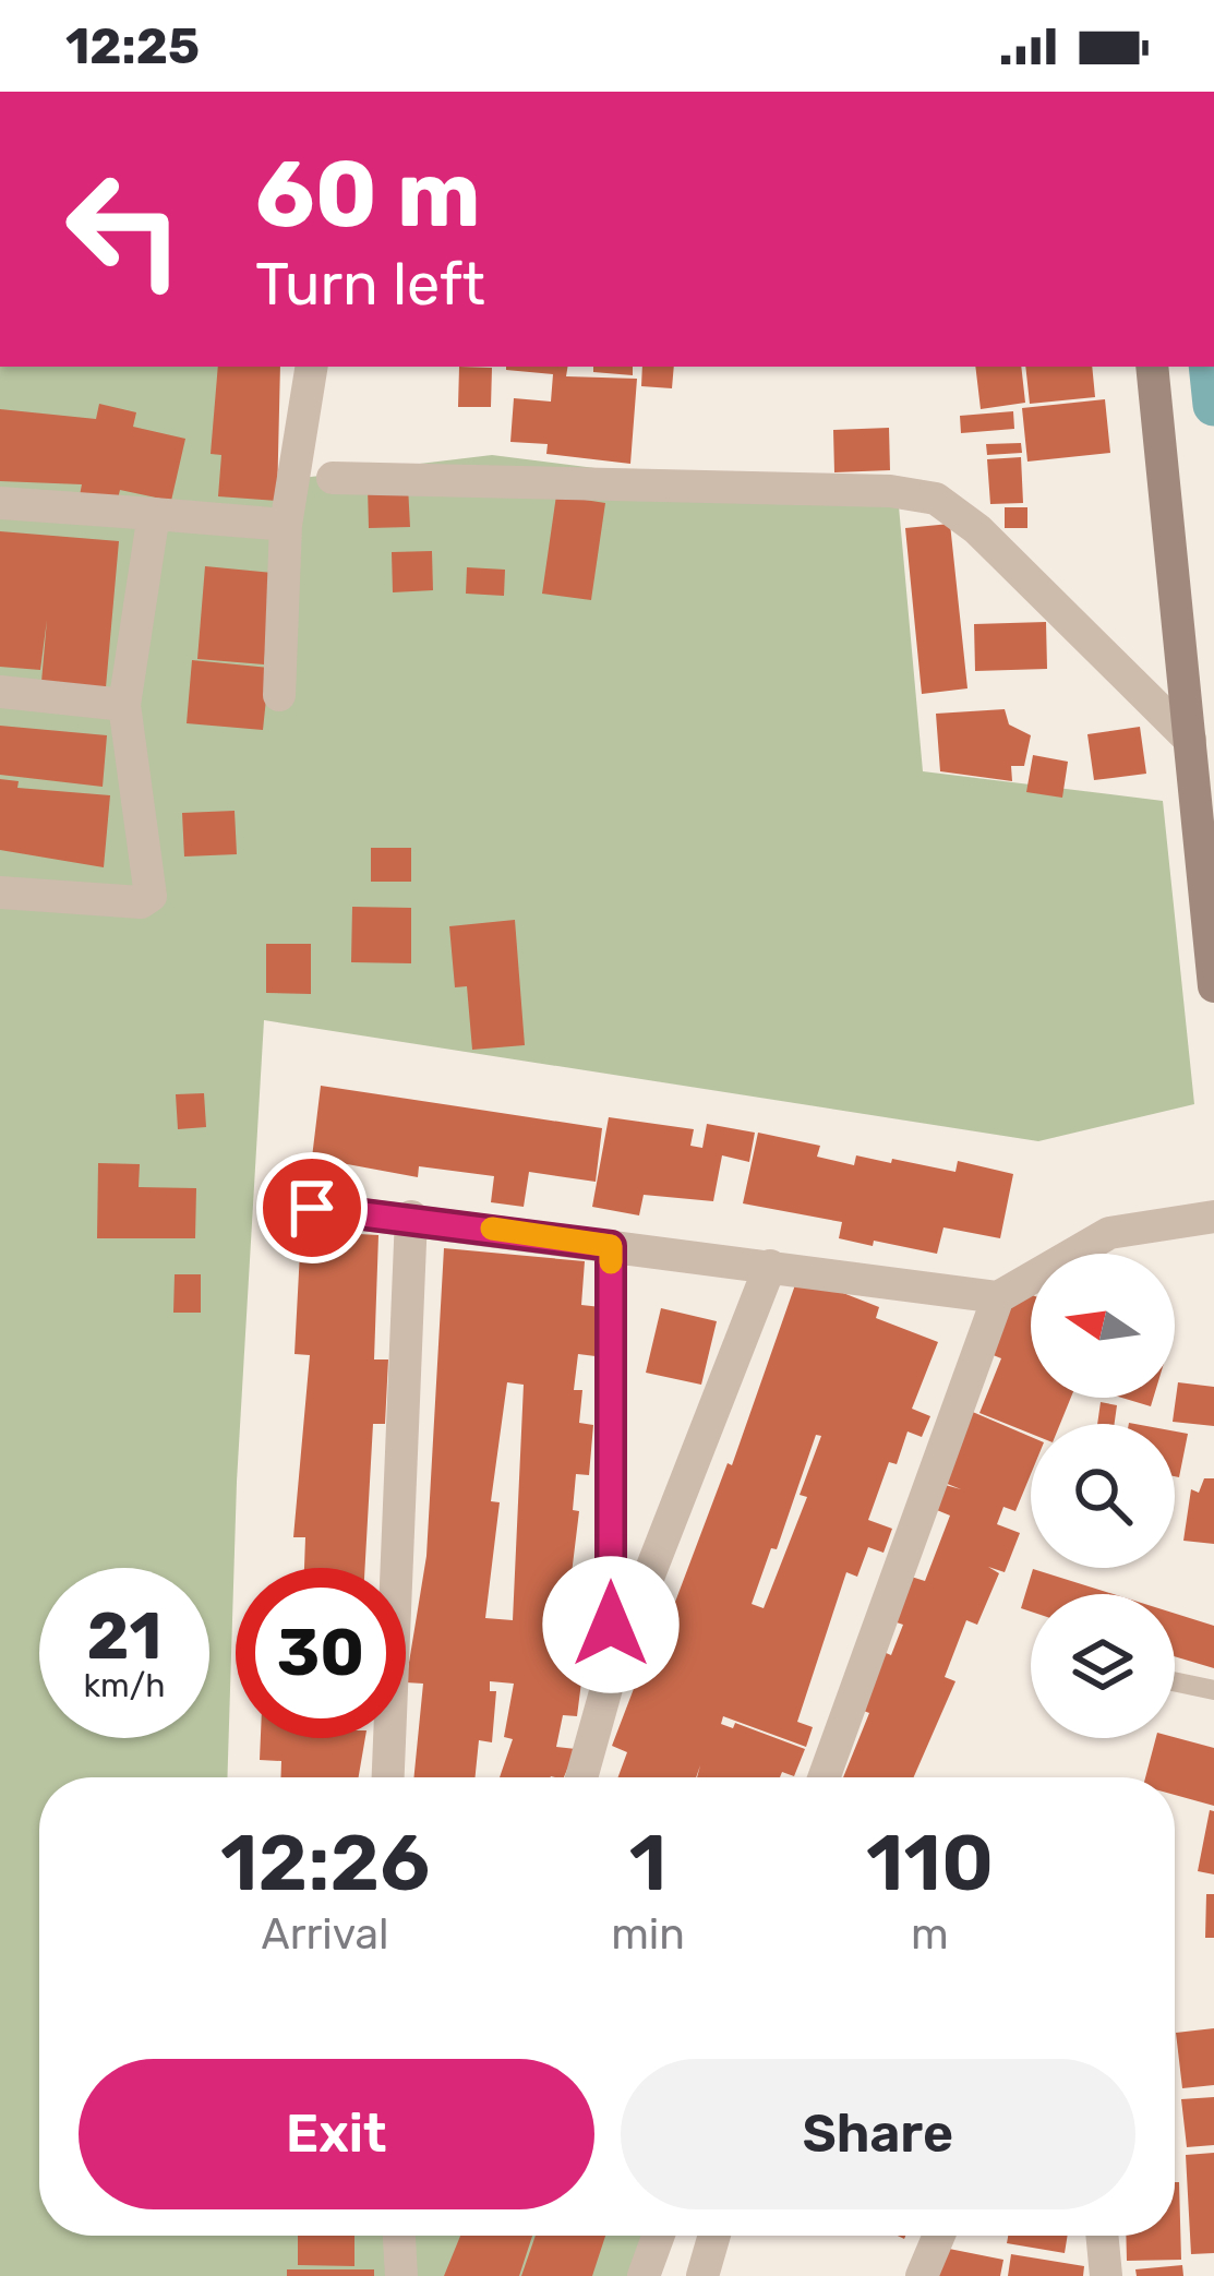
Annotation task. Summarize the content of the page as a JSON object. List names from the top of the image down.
{
  "north": "left",
  "page": {
    "status": "12:25",
    "turn": ["60 m", "Turn left"],
    "speed": "21 km/h",
    "limit": "30",
    "eta": [
      "12:26",
      "Arrival",
      "1",
      "min",
      "110",
      "m"
    ],
    "buttons": ["Exit", "Share"]
  }
}
